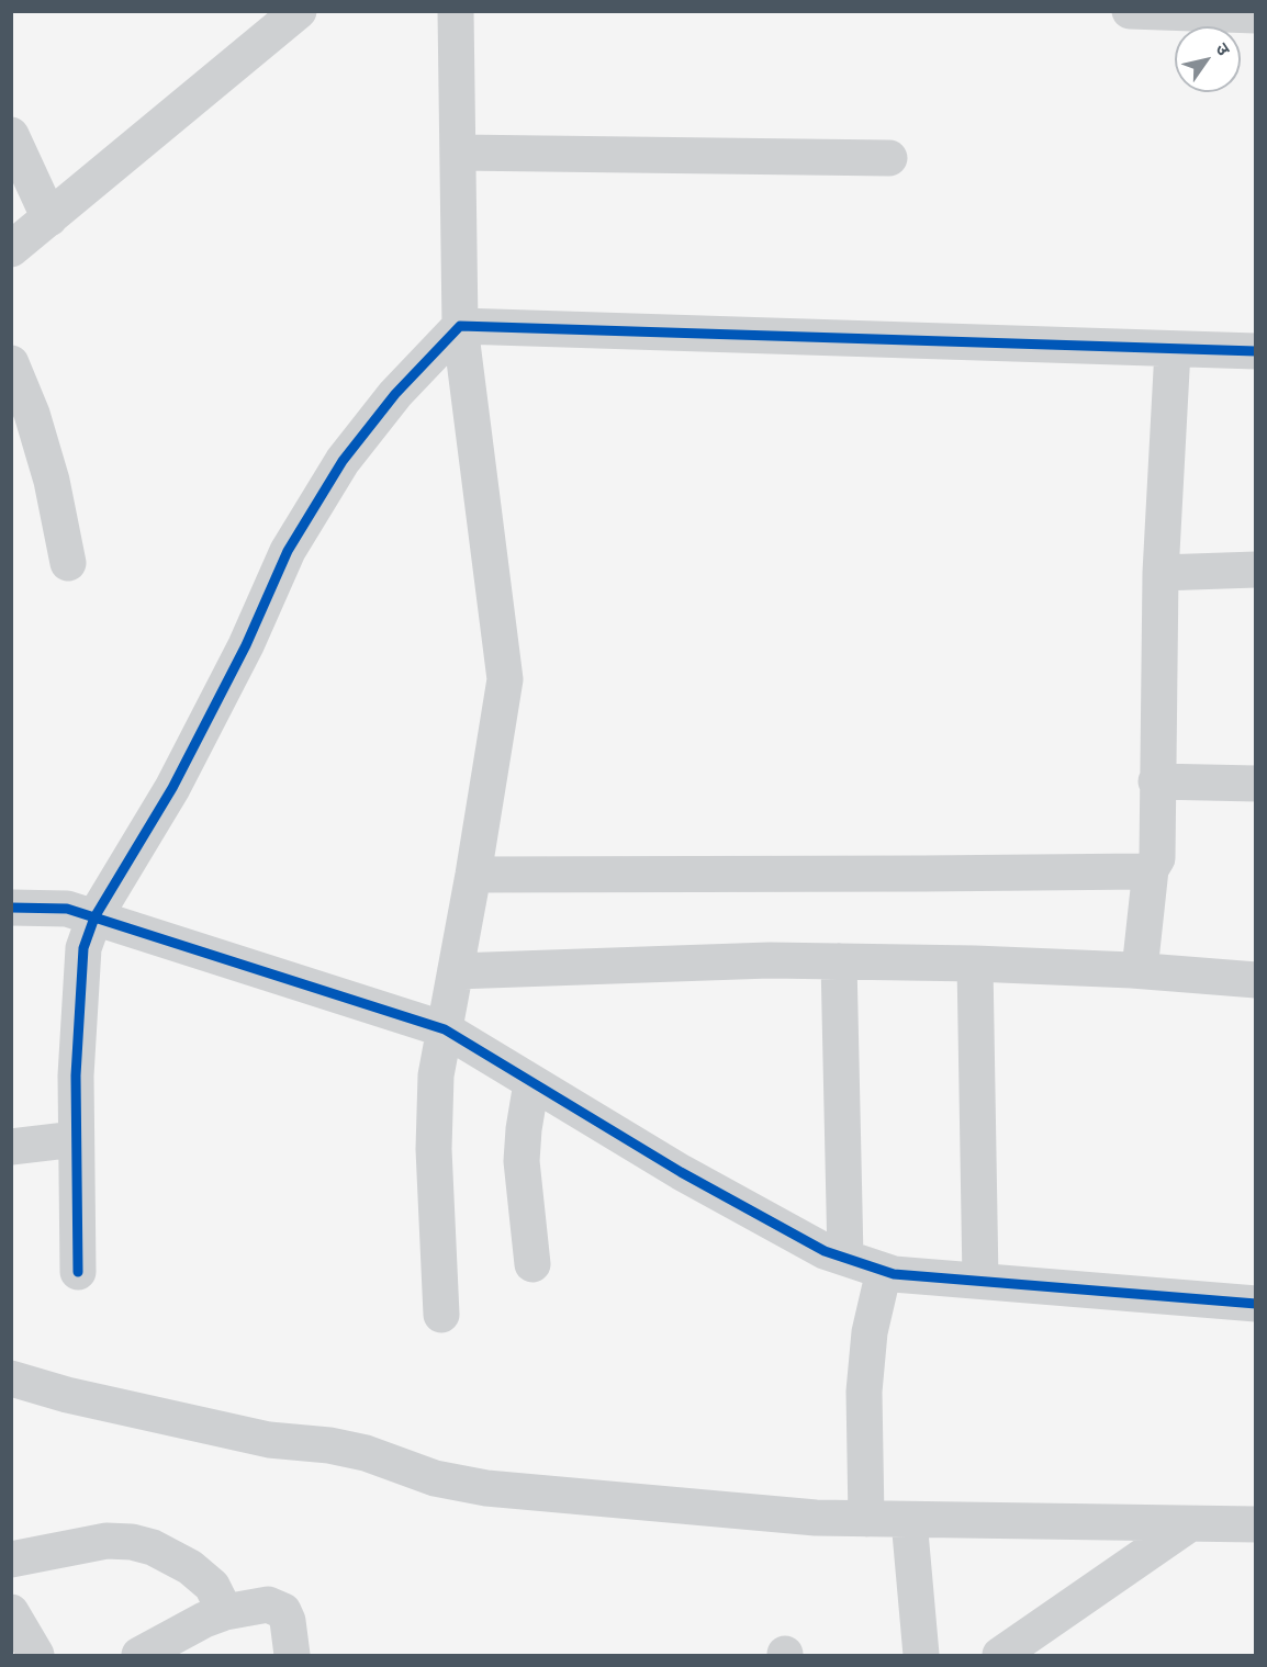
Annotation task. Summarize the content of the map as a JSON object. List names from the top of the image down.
{
  "north": "top right"
}
